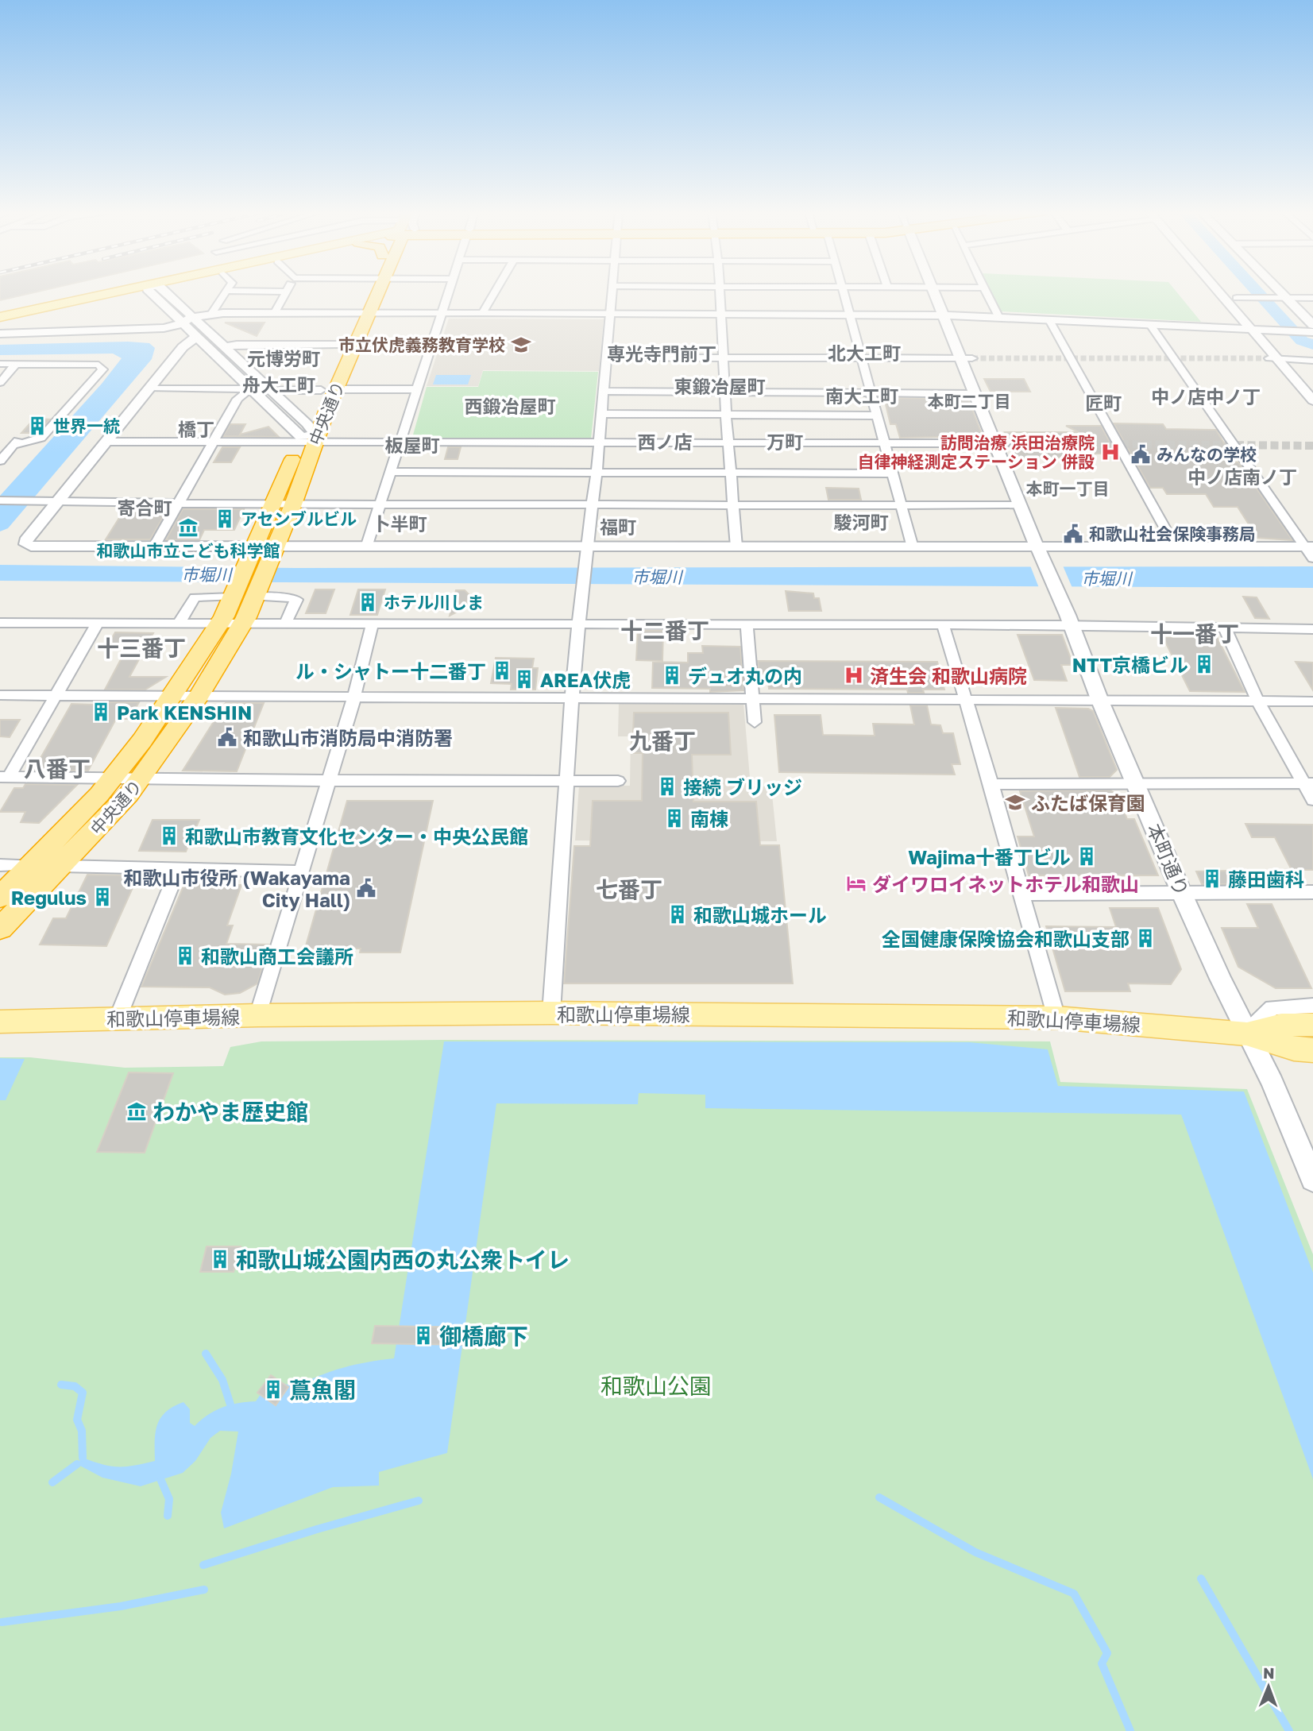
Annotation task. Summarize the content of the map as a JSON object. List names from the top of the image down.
{
  "streets": {
    "highway": ["中央通り"],
    "main road": ["和歌山停車場線"],
    "street": ["本町通り"]
  },
  "crossings": [
    ["本町通り", "和歌山停車場線"]
  ],
  "districts": [
    "北大工町",
    "専光寺門前丁",
    "元博労町",
    "舟大工町",
    "東鍛冶屋町",
    "南大工町",
    "中ノ店中ノ丁",
    "本町二丁目",
    "匠町",
    "西鍛冶屋町",
    "橋丁",
    "西ノ店",
    "万町",
    "板屋町",
    "中ノ店南ノ丁",
    "本町一丁目",
    "寄合町",
    "駿河町",
    "卜半町",
    "福町",
    "十二番丁",
    "十一番丁",
    "十三番丁",
    "九番丁",
    "八番丁",
    "七番丁"
  ],
  "water": ["市堀川"],
  "parks": ["和歌山公園"],
  "places": {
    "school or university": ["市立伏虎義務教育学校", "ふたば保育園"],
    "building": [
      "世界一統",
      "アセンブルビル",
      "ホテル川しま",
      "NTT京橋ビル",
      "ル・シャトー十二番丁",
      "デュオ丸の内",
      "AREA伏虎",
      "Park KENSHIN",
      "接続 ブリッジ",
      "南棟",
      "和歌山市教育文化センター・中央公民館",
      "Wajima十番丁ビル",
      "藤田歯科",
      "Regulus",
      "和歌山城ホール",
      "全国健康保険協会和歌山支部",
      "和歌山商工会議所",
      "和歌山城公園内西の丸公衆トイレ",
      "御橋廊下",
      "蔦魚閣"
    ],
    "hospital": ["訪問治療 浜田治療院 自律神経測定ステーション 併設", "済生会 和歌山病院"],
    "public building": [
      "みんなの学校",
      "和歌山社会保険事務局",
      "和歌山市消防局中消防署",
      "和歌山市役所 (Wakayama City Hall)"
    ],
    "museum": ["和歌山市立こども科学館", "わかやま歴史館"],
    "hotel": ["ダイワロイネットホテル和歌山"]
  },
  "north": "top"
}
